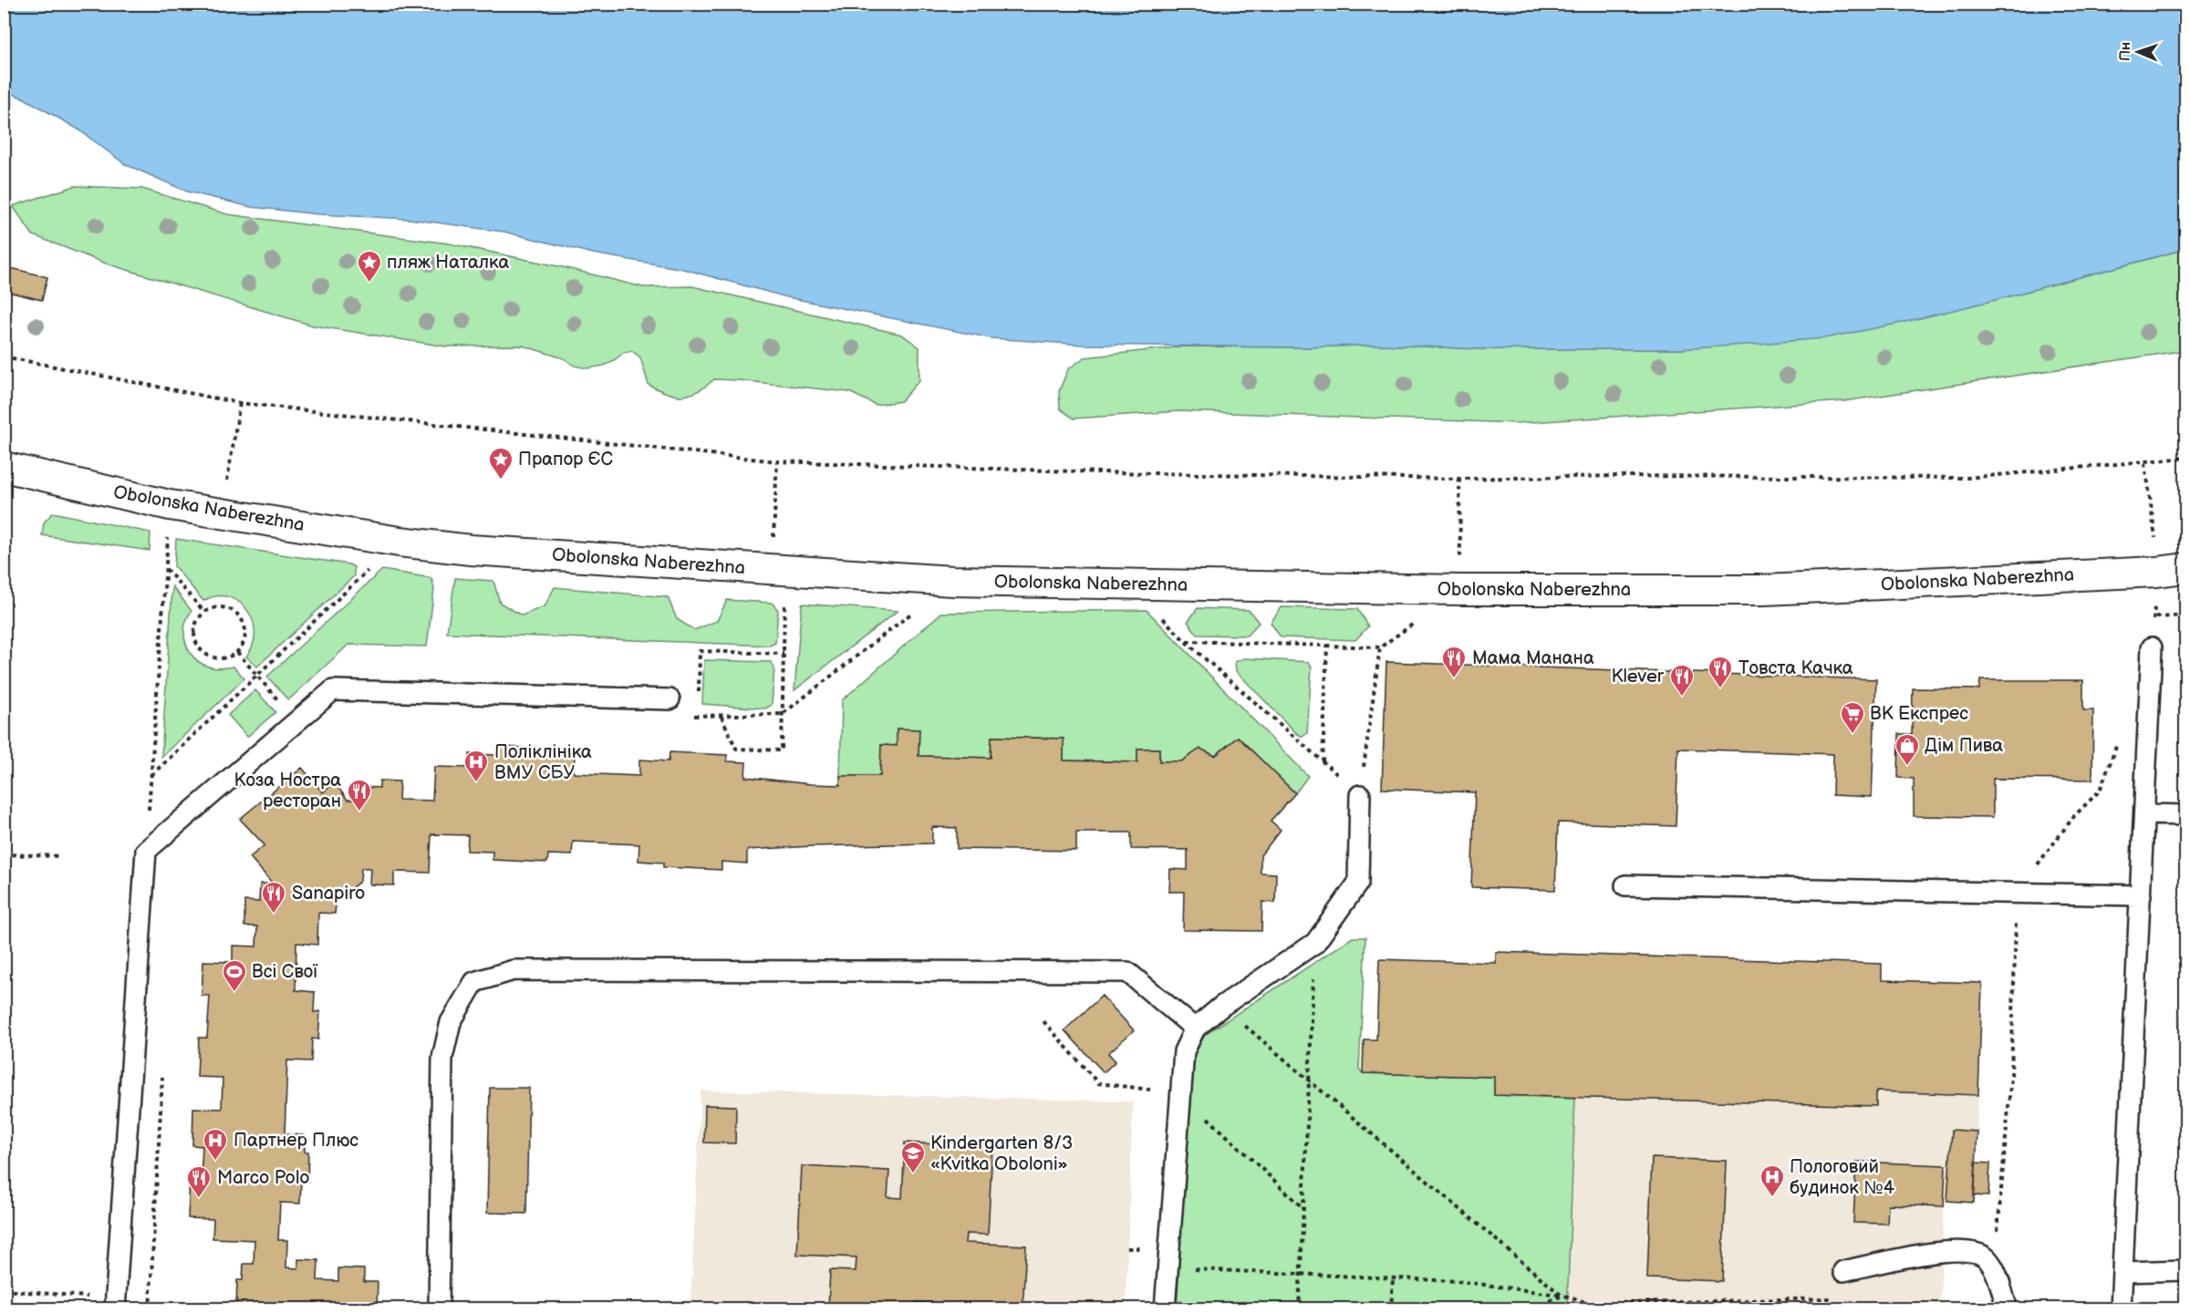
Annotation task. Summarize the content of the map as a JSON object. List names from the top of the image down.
{
  "streets": {
    "street": ["Obolonska Naberezhna"]
  },
  "places": {
    "place": ["пляж Наталка", "Прапор ЄС"],
    "restaurant": [
      "Мама Манана",
      "Товста Качка",
      "Klever",
      "Коза Ностра ресторан",
      "Sanapiro",
      "Marco Polo"
    ],
    "supermarket": ["ВК Експрес"],
    "shop": ["Дім Пива"],
    "hospital": ["Поліклініка ВМУ СБУ", "Партнер Плюс", "Пологовий будинок №4"],
    "sports": ["Всі Свої"],
    "school or university": ["Kindergarten 8/3 «Kvitka Oboloni»"]
  },
  "north": "left"
}
